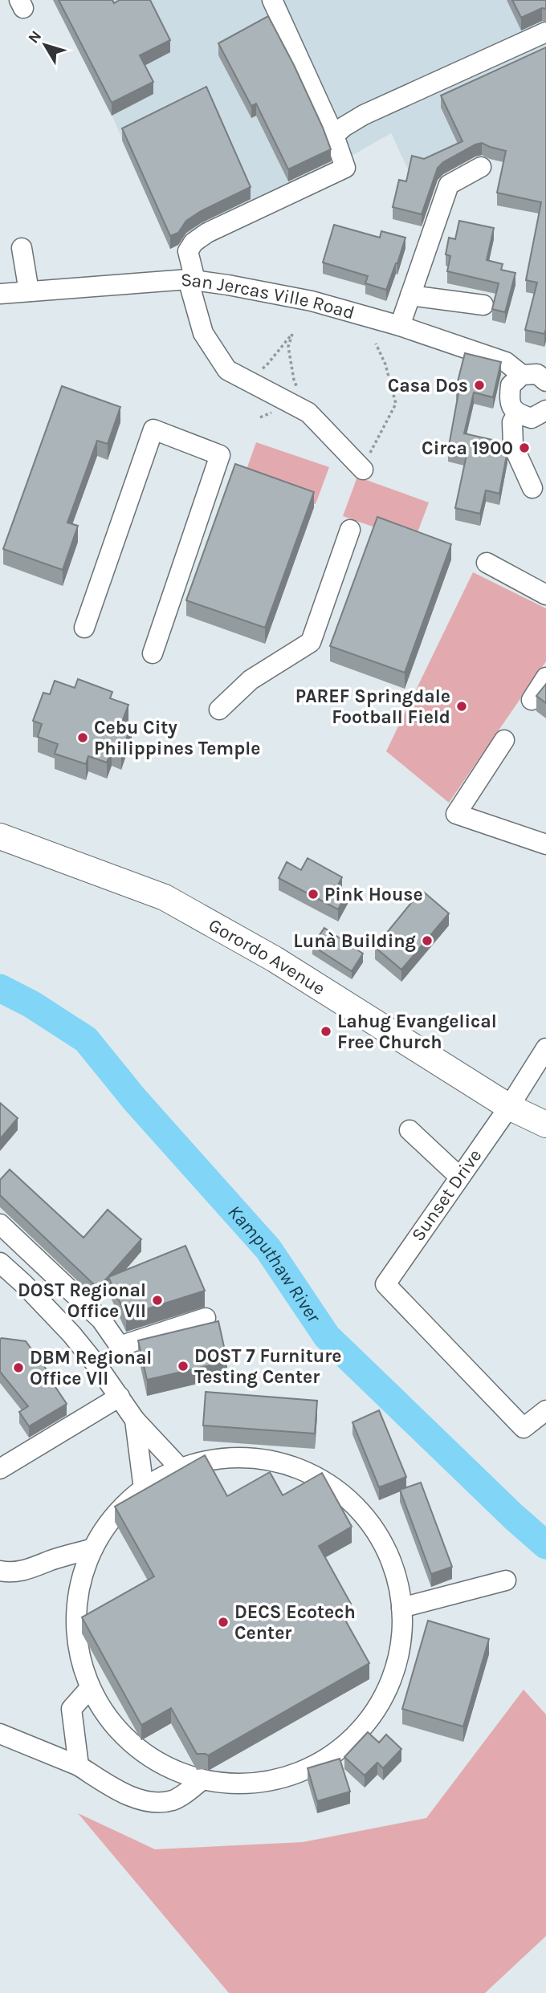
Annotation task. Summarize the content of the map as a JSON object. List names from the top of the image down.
{
  "streets": {
    "main road": ["Gorordo Avenue"],
    "street": ["San Jercas Ville Road", "Sunset Drive"]
  },
  "crossings": [
    ["Gorordo Avenue", "Sunset Drive"]
  ],
  "water": ["Kamputhaw River"],
  "places": [
    "Casa Dos",
    "Circa 1900",
    "PAREF Springdale Football Field",
    "Cebu City Philippines Temple",
    "Pink House",
    "Lunà Building",
    "Lahug Evangelical Free Church",
    "DOST Regional Office VII",
    "DOST 7 Furniture Testing Center",
    "DBM Regional Office VII",
    "DECS Ecotech Center"
  ],
  "north": "top left"
}
